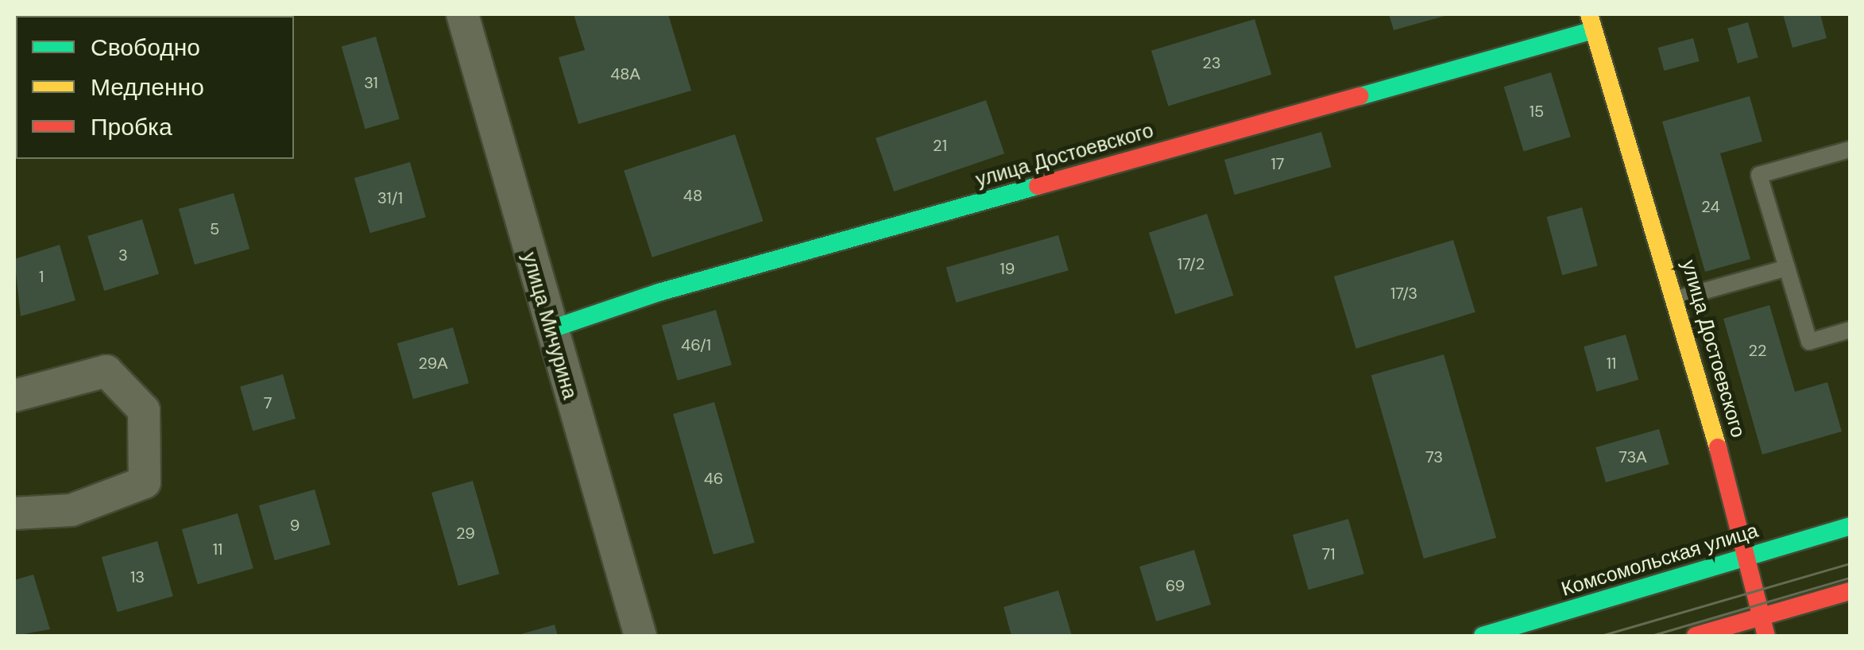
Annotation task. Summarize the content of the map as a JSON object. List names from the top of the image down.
{
  "streets": {
    "street": ["улица Достоевского", "улица Мичурина", "Комсомольская улица"]
  },
  "crossings": [
    ["улица Достоевского", "улица Мичурина"],
    ["улица Достоевского", "Комсомольская улица"]
  ],
  "house_numbers": [
    "23",
    "48А",
    "31",
    "15",
    "21",
    "17",
    "48",
    "31/1",
    "24",
    "5",
    "3",
    "17/2",
    "19",
    "1",
    "17/3",
    "46/1",
    "22",
    "29А",
    "11",
    "7",
    "73",
    "73А",
    "46",
    "9",
    "29",
    "11",
    "71",
    "13",
    "69"
  ],
  "legend": ["Свободно", "Медленно", "Пробка"]
}
